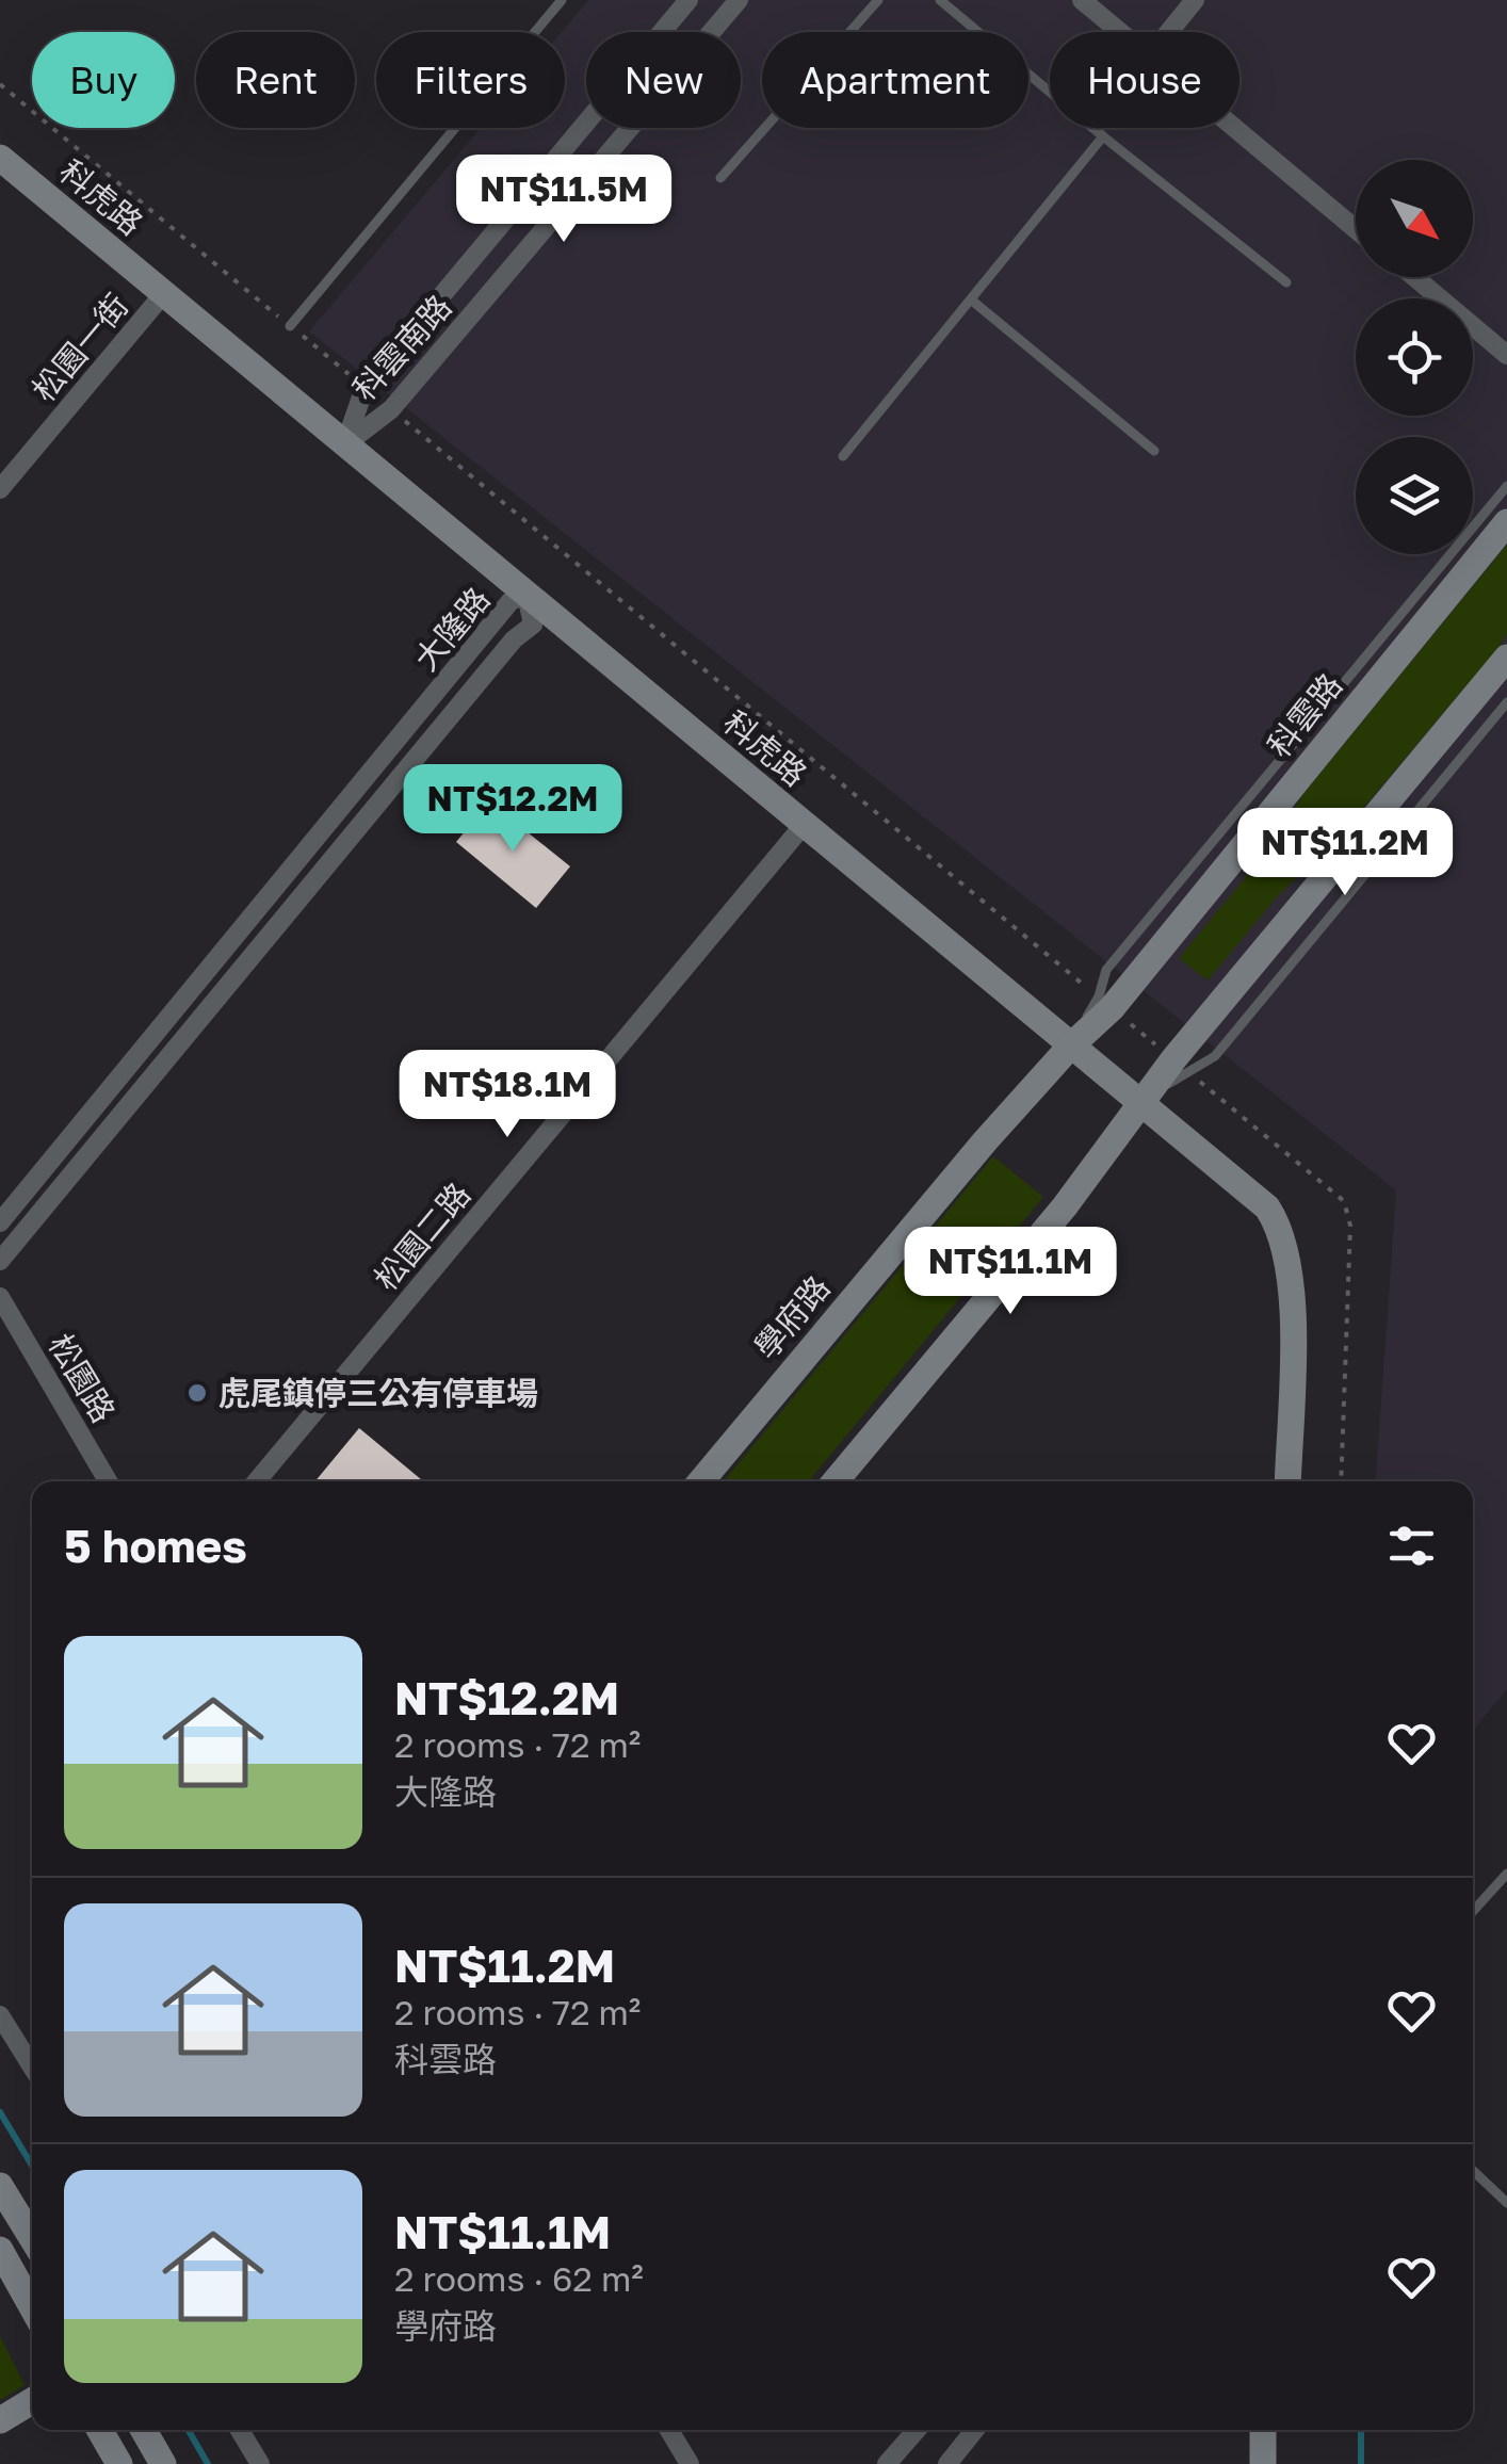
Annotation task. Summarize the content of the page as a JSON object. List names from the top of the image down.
{
  "streets": {
    "street": [
      "科虎路",
      "松園一街",
      "科雲南路",
      "大隆路",
      "科雲路",
      "松園二路",
      "學府路",
      "松園路"
    ]
  },
  "crossings": [
    ["科虎路", "松園一街"],
    ["科虎路", "科雲南路"],
    ["科虎路", "大隆路"],
    ["科虎路", "科雲路"],
    ["科虎路", "松園二路"],
    ["科虎路", "學府路"],
    ["科雲路", "學府路"]
  ],
  "places": ["虎尾鎮停三公有停車場"],
  "north": "bottom right",
  "page": {
    "chip": [
      "Buy",
      "Rent",
      "Filters",
      "New",
      "Apartment",
      "House"
    ],
    "price": [
      "NT$11.5M",
      "NT$12.2M",
      "NT$11.2M",
      "NT$18.1M",
      "NT$11.1M"
    ],
    "heading": "5 homes",
    "list": [
      {
        "name": "NT$12.2M",
        "note": "2 rooms · 72 m² · 大隆路"
      },
      {
        "name": "NT$11.2M",
        "note": "2 rooms · 72 m² · 科雲路"
      },
      {
        "name": "NT$11.1M",
        "note": "2 rooms · 62 m² · 學府路"
      }
    ]
  }
}
